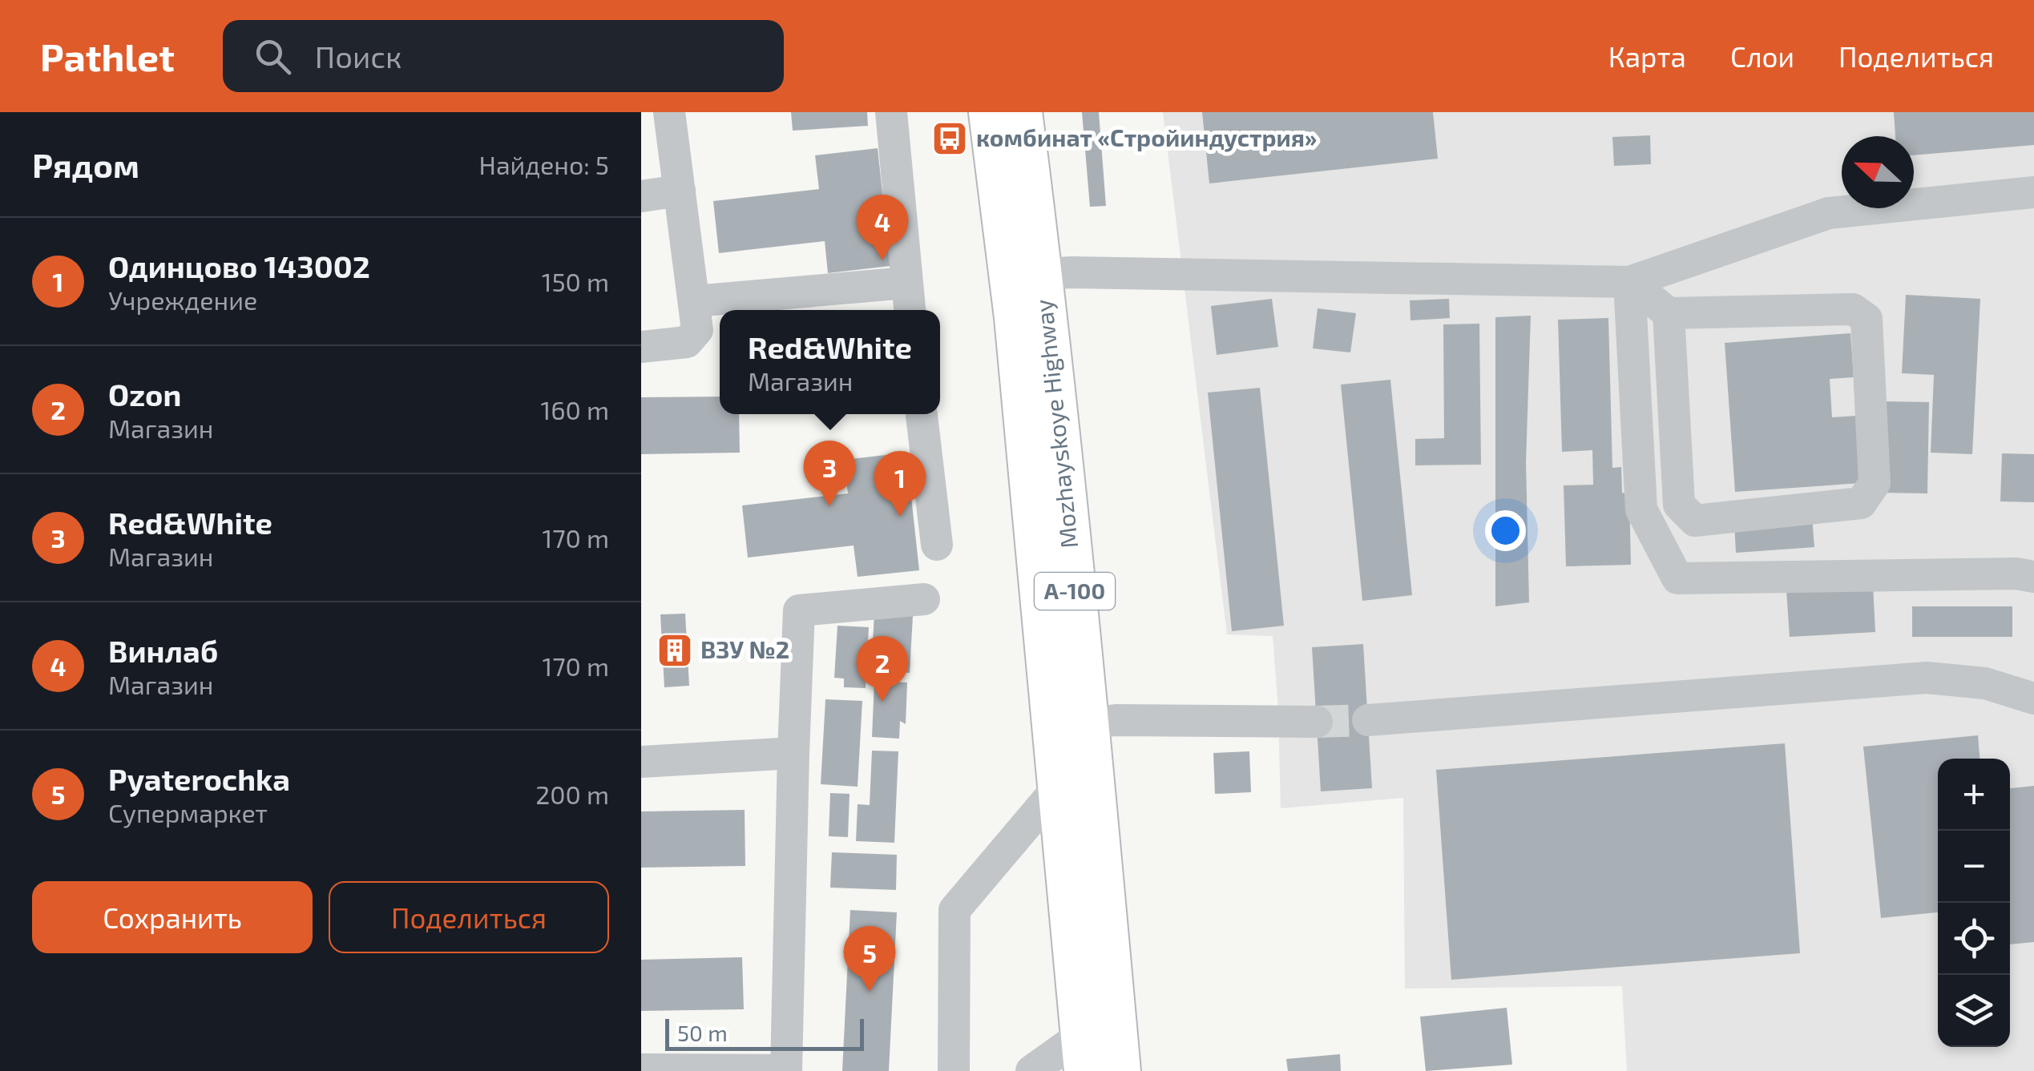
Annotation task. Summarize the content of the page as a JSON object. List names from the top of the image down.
{
  "streets": {
    "main road": ["Mozhayskoye Highway", "А-100"]
  },
  "places": {
    "bus stop": ["комбинат «Стройиндустрия»"],
    "building": ["ВЗУ №2"]
  },
  "scale_bar": "50 m",
  "north": "left",
  "page": {
    "header": "Pathlet",
    "search": "Поиск",
    "nav": ["Карта", "Слои", "Поделиться"],
    "heading": ["Рядом", "Найдено: 5"],
    "pins": [
      "4",
      "3",
      "1",
      "2",
      "5"
    ],
    "list": [
      {
        "mark": "1",
        "name": "Одинцово 143002",
        "note": "Учреждение",
        "value": "150 m"
      },
      {
        "mark": "2",
        "name": "Ozon",
        "note": "Магазин",
        "value": "160 m"
      },
      {
        "mark": "3",
        "name": "Red&White",
        "note": "Магазин",
        "value": "170 m"
      },
      {
        "mark": "4",
        "name": "Винлаб",
        "note": "Магазин",
        "value": "170 m"
      },
      {
        "mark": "5",
        "name": "Pyaterochka",
        "note": "Супермаркет",
        "value": "200 m"
      }
    ],
    "popup": ["Red&White", "Магазин"],
    "map_buttons": ["+", "−"],
    "buttons": ["Сохранить", "Поделиться"],
    "scale": "50 m"
  }
}
